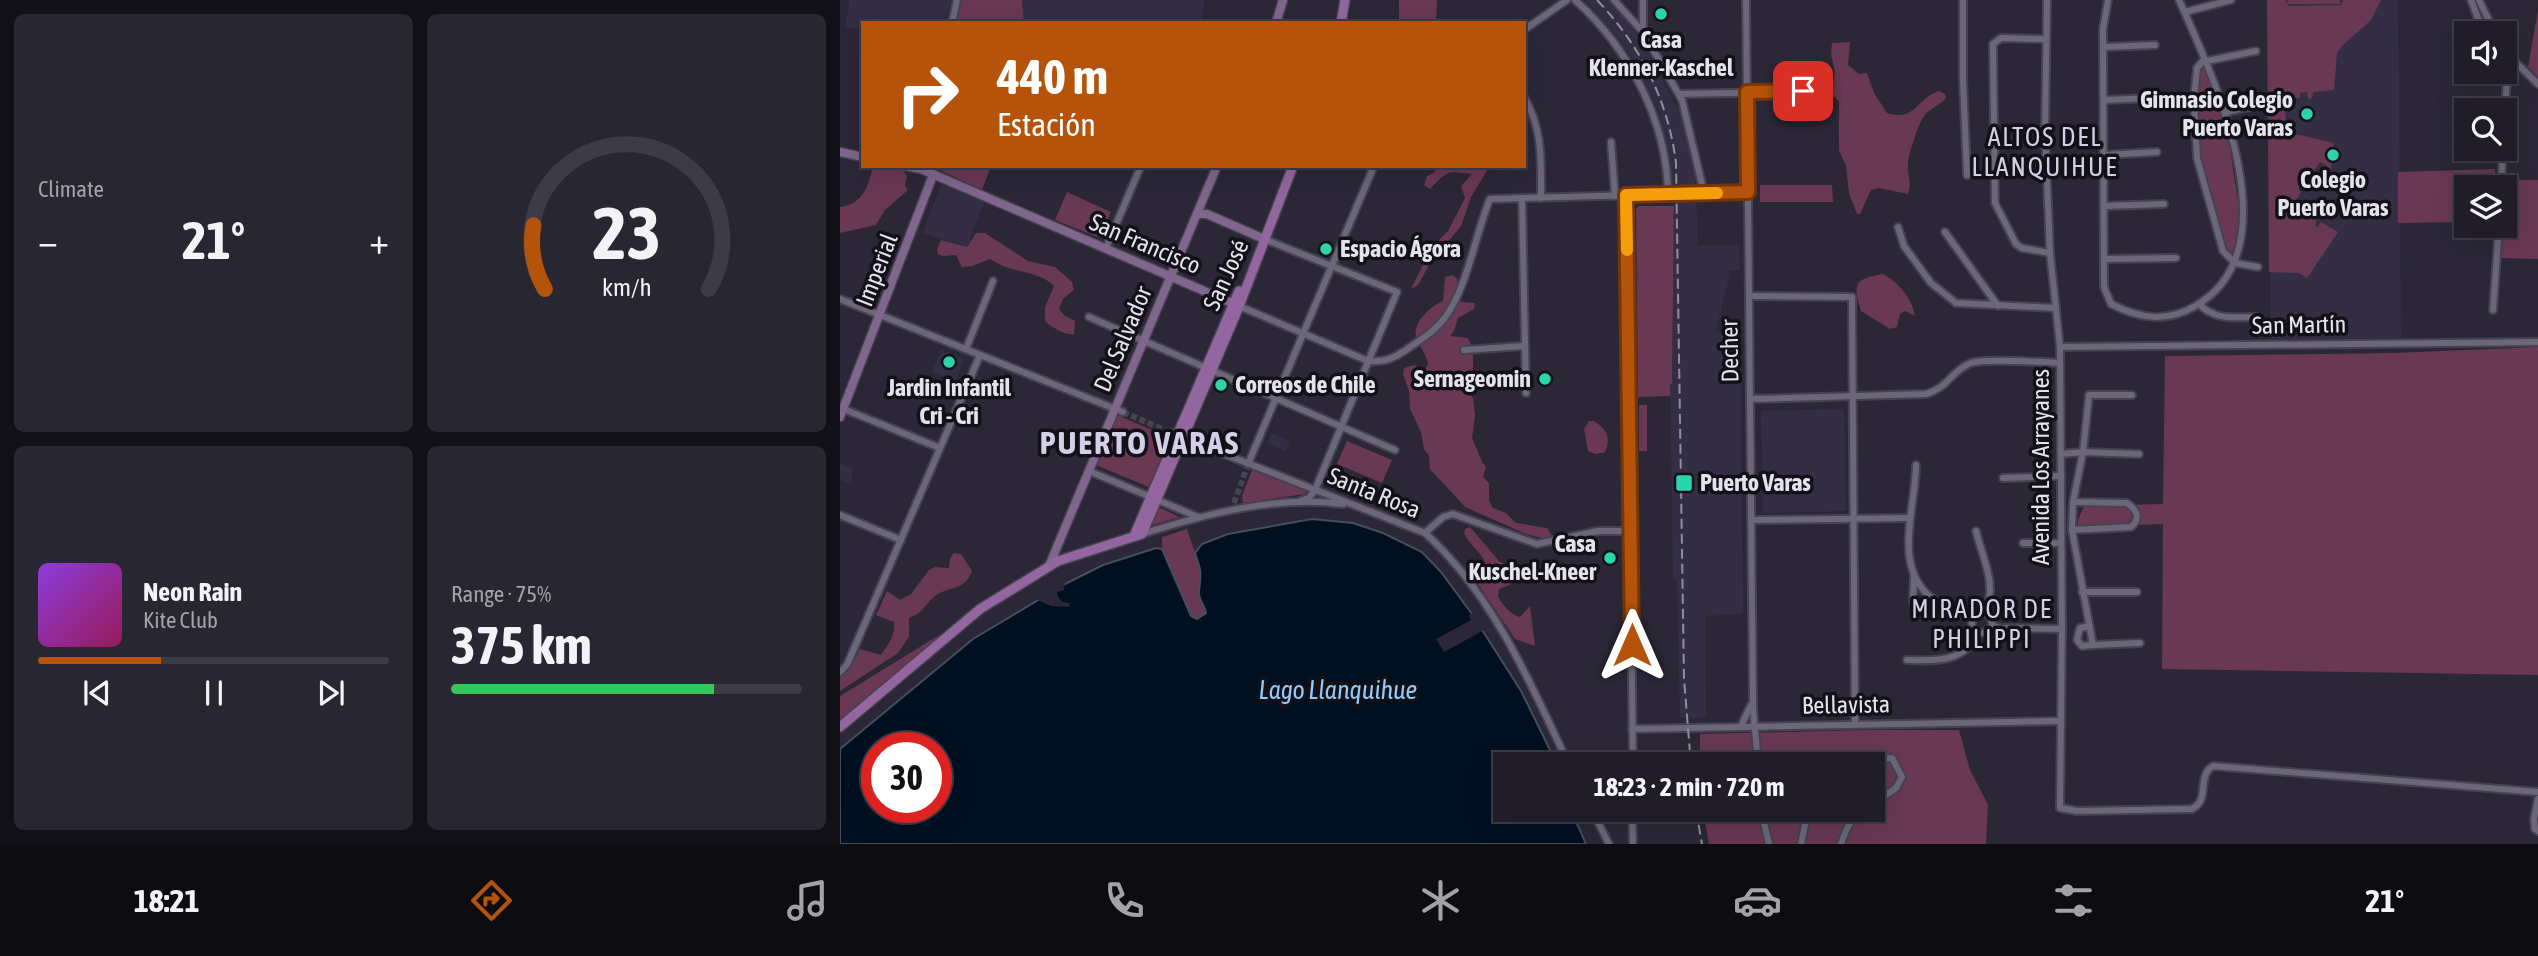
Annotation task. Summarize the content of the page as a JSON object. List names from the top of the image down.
{
  "streets": {
    "main road": [
      "San Francisco",
      "Imperial",
      "San José",
      "Del Salvador"
    ],
    "street": [
      "San Martín",
      "Decher",
      "Avenida Los Arrayanes",
      "Santa Rosa",
      "Bellavista"
    ]
  },
  "crossings": [
    ["San Francisco", "Imperial"],
    ["San Francisco", "San José"],
    ["San Francisco", "Del Salvador"],
    ["San José", "Santa Rosa"],
    ["San Martín", "Avenida Los Arrayanes"],
    ["Decher", "Bellavista"],
    ["Avenida Los Arrayanes", "Bellavista"]
  ],
  "districts": ["ALTOS DEL LLANQUIHUE", "PUERTO VARAS", "MIRADOR DE PHILIPPI"],
  "water": ["Lago Llanquihue"],
  "places": {
    "other": [
      "Casa Klenner-Kaschel",
      "Gimnasio Colegio Puerto Varas",
      "Colegio Puerto Varas",
      "Espacio Ágora",
      "Jardin Infantil Cri - Cri",
      "Sernageomin",
      "Correos de Chile",
      "Casa Kuschel-Kneer"
    ],
    "transit": ["Puerto Varas"]
  },
  "page": {
    "tile": [
      "Climate",
      ["Range · 75%", "375 km"]
    ],
    "turn": ["440 m", "Estación"],
    "heat": ["−", "21°", "+"],
    "song": ["Neon Rain", "Kite Club"],
    "limit": "30",
    "trip": "18:23 · 2 min · 720 m",
    "tabs": ["18:21", "21°"],
    "gauge": ["23", "km/h"]
  }
}
